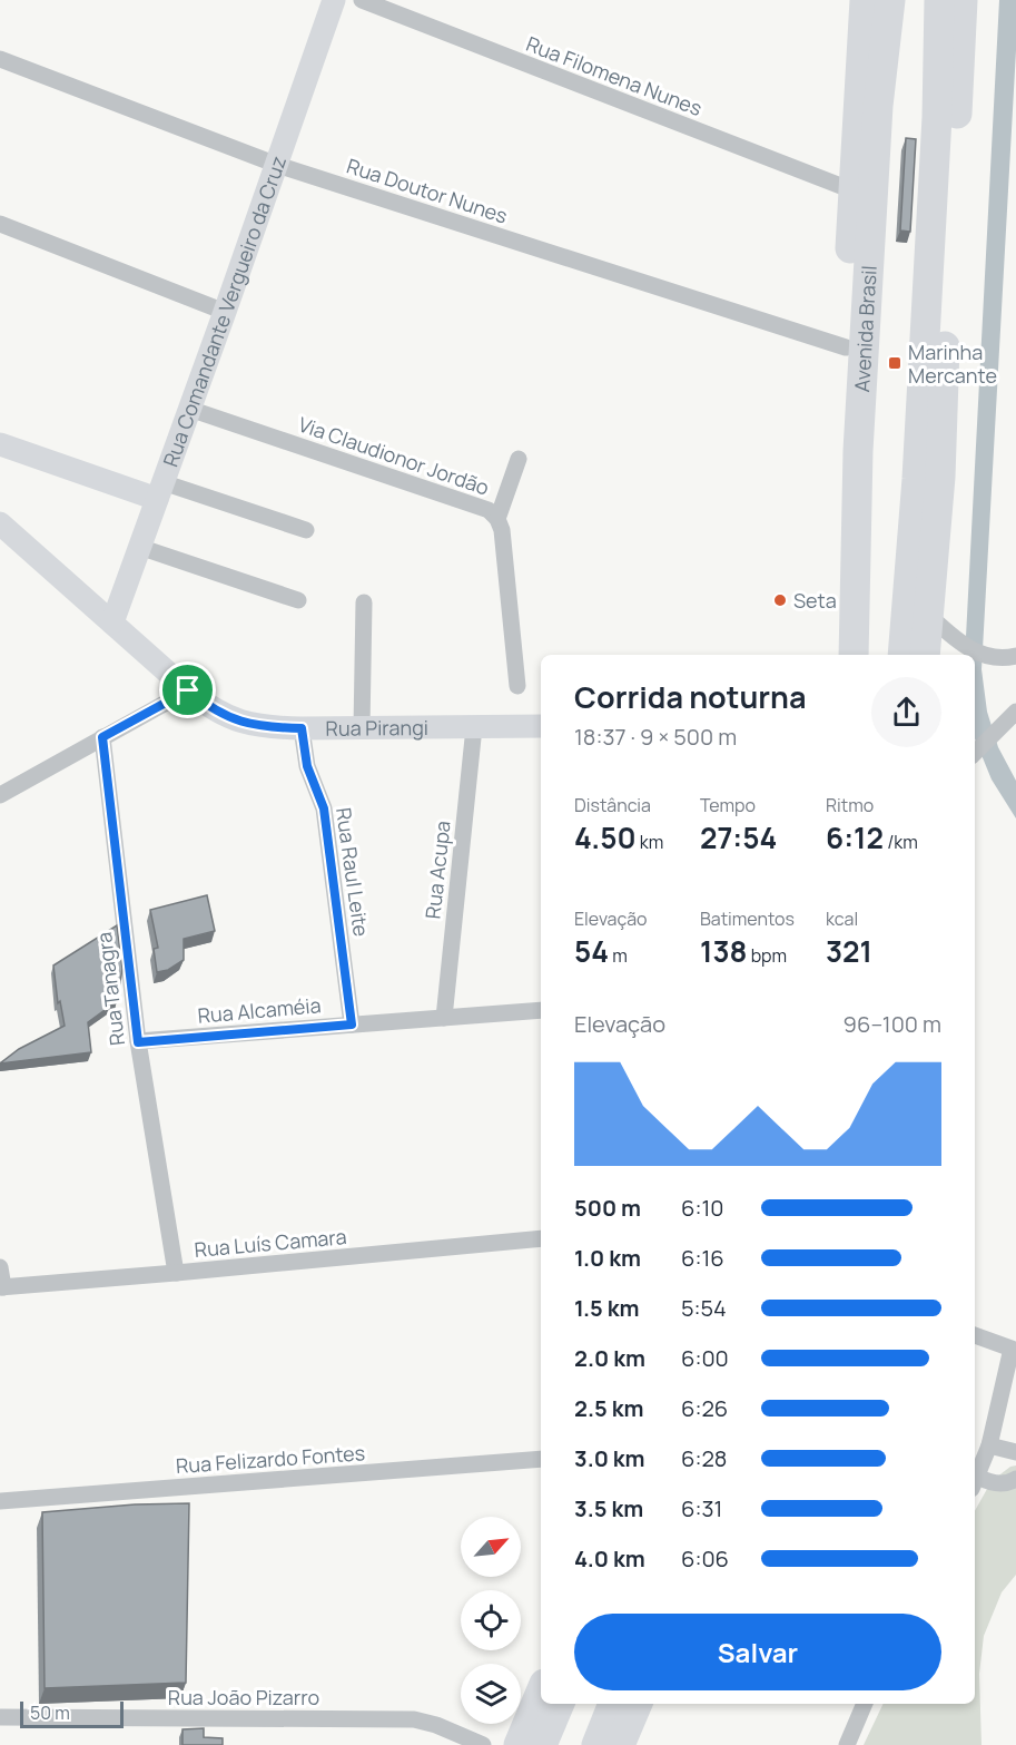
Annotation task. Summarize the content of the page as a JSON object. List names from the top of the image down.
{
  "streets": {
    "highway": ["Avenida Brasil"],
    "street": [
      "Rua Filomena Nunes",
      "Rua Doutor Nunes",
      "Rua Comandante Vergueiro da Cruz",
      "Via Claudionor Jordão",
      "Rua Pirangi",
      "Rua Acupa",
      "Rua Raul Leite",
      "Rua Tanagra",
      "Rua Alcaméia",
      "Rua Luís Camara",
      "Rua Felizardo Fontes",
      "Rua João Pizarro"
    ]
  },
  "crossings": [
    ["Rua Filomena Nunes", "Avenida Brasil"],
    ["Rua Doutor Nunes", "Rua Comandante Vergueiro da Cruz"],
    ["Rua Doutor Nunes", "Avenida Brasil"],
    ["Rua Comandante Vergueiro da Cruz", "Via Claudionor Jordão"],
    ["Rua Comandante Vergueiro da Cruz", "Rua Pirangi"],
    ["Rua Pirangi", "Rua Acupa"],
    ["Rua Pirangi", "Rua Raul Leite"],
    ["Rua Acupa", "Rua Alcaméia"],
    ["Rua Raul Leite", "Rua Alcaméia"],
    ["Rua Tanagra", "Rua Alcaméia"],
    ["Rua Tanagra", "Rua Luís Camara"]
  ],
  "places": {
    "transit": ["Marinha Mercante"],
    "other": ["Seta"]
  },
  "scale_bar": "50 m",
  "north": "top right",
  "page": {
    "heading": ["Corrida noturna", "18:37 · 9 × 500 m"],
    "stats": [
      ["Distância", "4.50 km"],
      ["Tempo", "27:54"],
      ["Ritmo", "6:12 /km"],
      ["Elevação", "54 m"],
      ["Batimentos", "138 bpm"],
      ["kcal", "321"]
    ],
    "chart": ["Elevação", "96–100 m"],
    "list": [
      {
        "name": "500 m",
        "note": "6:10"
      },
      {
        "name": "1.0 km",
        "note": "6:16"
      },
      {
        "name": "1.5 km",
        "note": "5:54"
      },
      {
        "name": "2.0 km",
        "note": "6:00"
      },
      {
        "name": "2.5 km",
        "note": "6:26"
      },
      {
        "name": "3.0 km",
        "note": "6:28"
      },
      {
        "name": "3.5 km",
        "note": "6:31"
      },
      {
        "name": "4.0 km",
        "note": "6:06"
      }
    ],
    "buttons": "Salvar",
    "scale": "50 m"
  }
}
